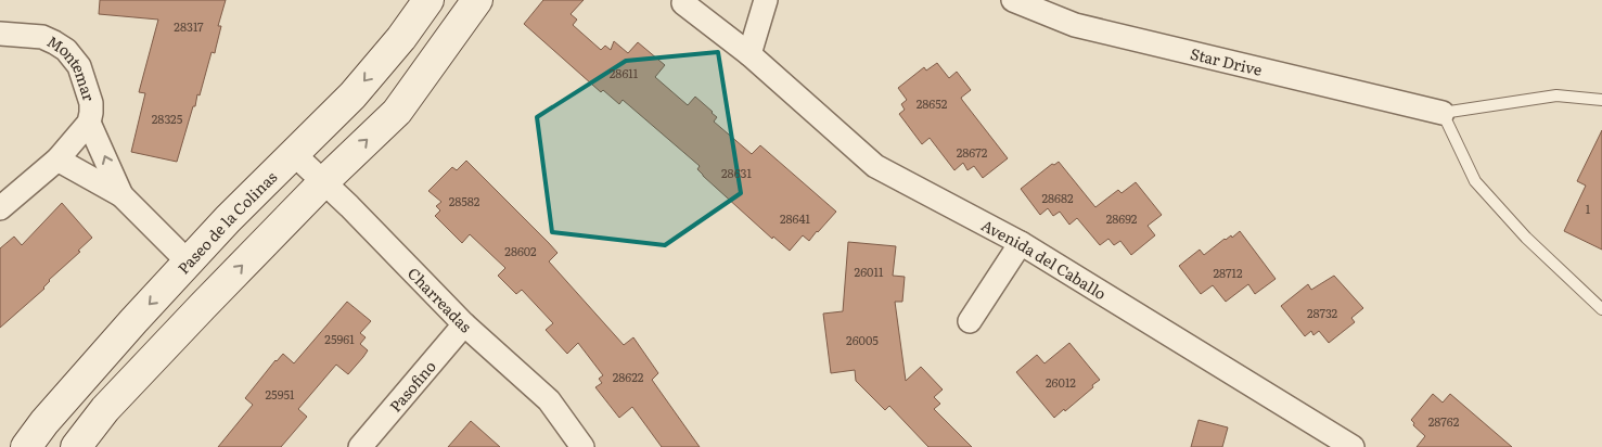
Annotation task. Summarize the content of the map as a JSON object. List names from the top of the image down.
{
  "streets": {
    "main road": ["Paseo de la Colinas"],
    "street": [
      "Star Drive",
      "Montemar",
      "Avenida del Caballo",
      "Charreadas",
      "Pasofino"
    ]
  },
  "crossings": [
    ["Paseo de la Colinas", "Charreadas"],
    ["Charreadas", "Pasofino"]
  ],
  "house_numbers": [
    "28317",
    "28611",
    "28652",
    "28325",
    "28672",
    "28631",
    "28682",
    "28582",
    "1",
    "28641",
    "28692",
    "28602",
    "26011",
    "28712",
    "28732",
    "25961",
    "26005",
    "28622",
    "26012",
    "25951",
    "28762"
  ]
}
